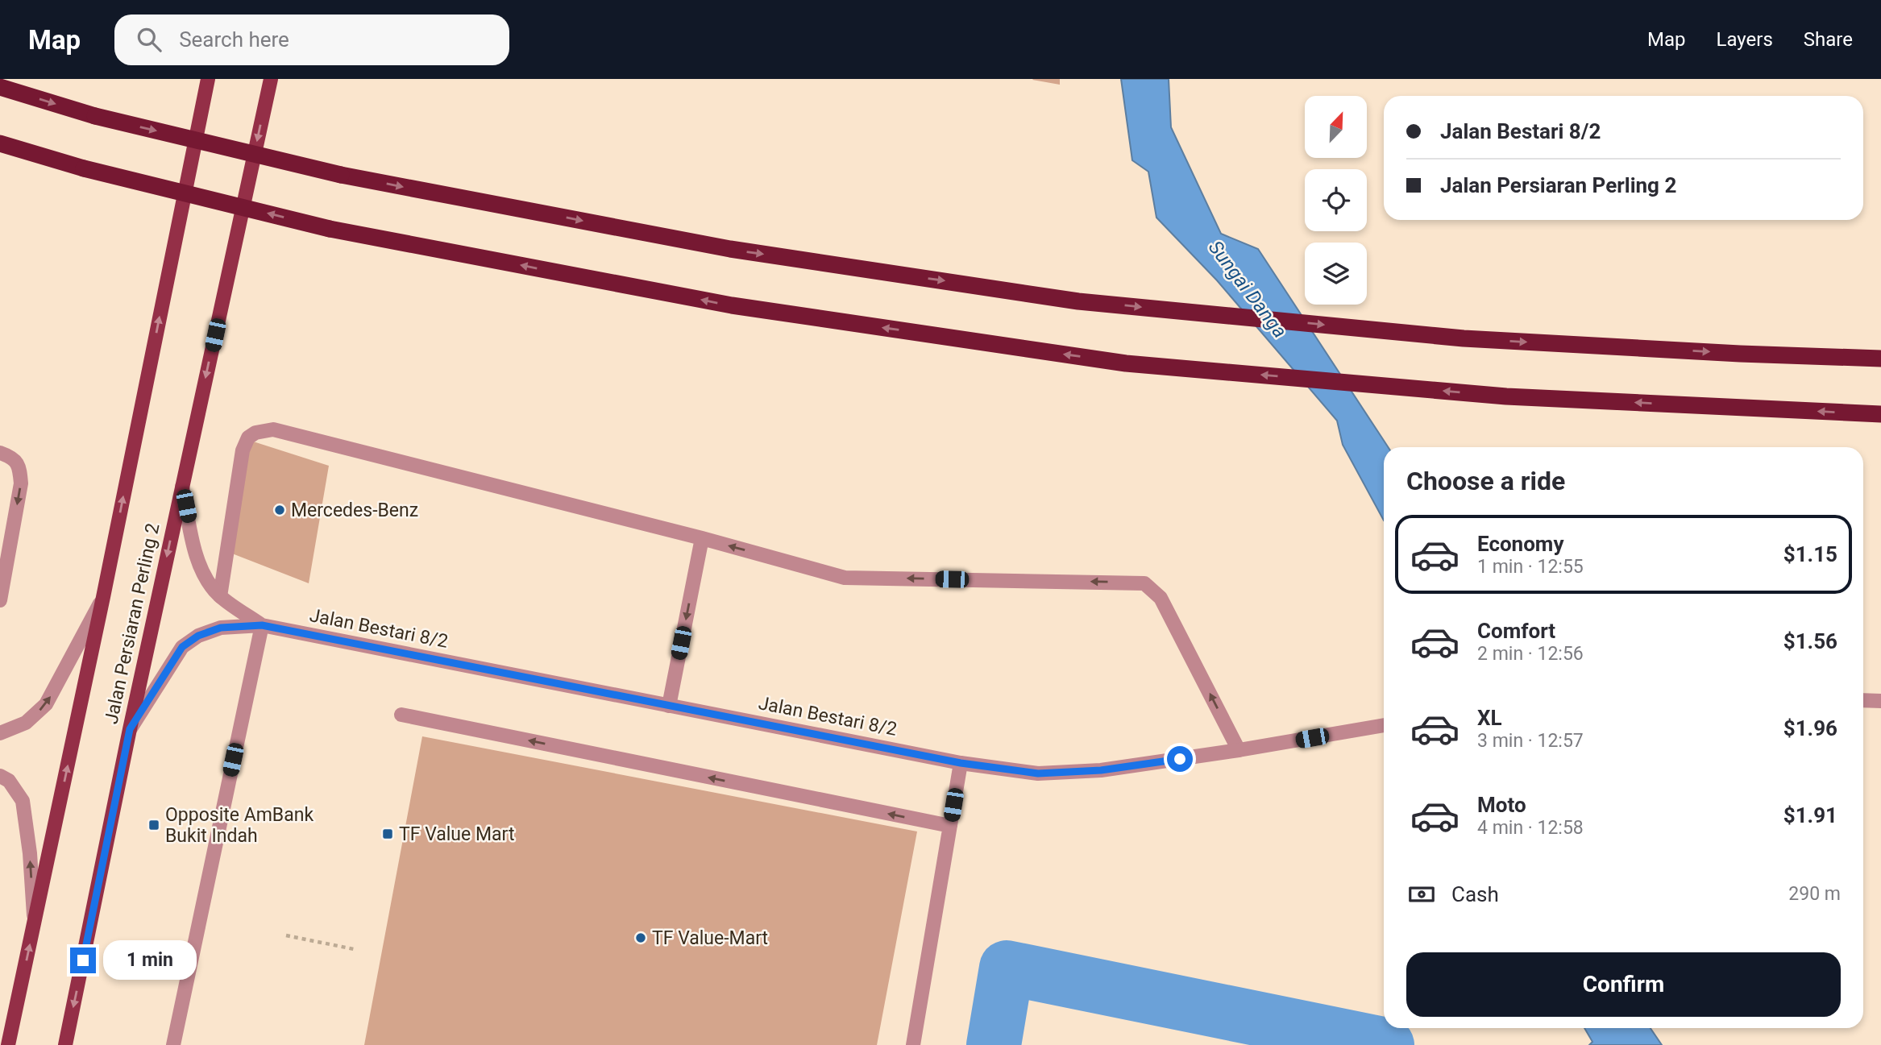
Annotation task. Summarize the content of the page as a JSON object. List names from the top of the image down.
{
  "streets": {
    "main road": ["Jalan Persiaran Perling 2"],
    "street": ["Jalan Bestari 8/2"]
  },
  "crossings": [
    ["Jalan Persiaran Perling 2", "Jalan Bestari 8/2"]
  ],
  "water": ["Sungai Danga"],
  "places": {
    "other": ["Mercedes-Benz", "TF Value-Mart"],
    "transit": ["Opposite AmBank Bukit Indah", "TF Value Mart"]
  },
  "north": "top right",
  "page": {
    "header": "Map",
    "search": "Search here",
    "nav": ["Map", "Layers", "Share"],
    "banner": ["Jalan Bestari 8/2", "Jalan Persiaran Perling 2"],
    "heading": "Choose a ride",
    "list": [
      {
        "name": "Economy",
        "note": "1 min · 12:55",
        "value": "$1.15"
      },
      {
        "name": "Comfort",
        "note": "2 min · 12:56",
        "value": "$1.56"
      },
      {
        "name": "XL",
        "note": "3 min · 12:57",
        "value": "$1.96"
      },
      {
        "name": "Moto",
        "note": "4 min · 12:58",
        "value": "$1.91"
      }
    ],
    "pay": ["Cash", "290 m"],
    "bubble": "1 min",
    "buttons": "Confirm"
  }
}
